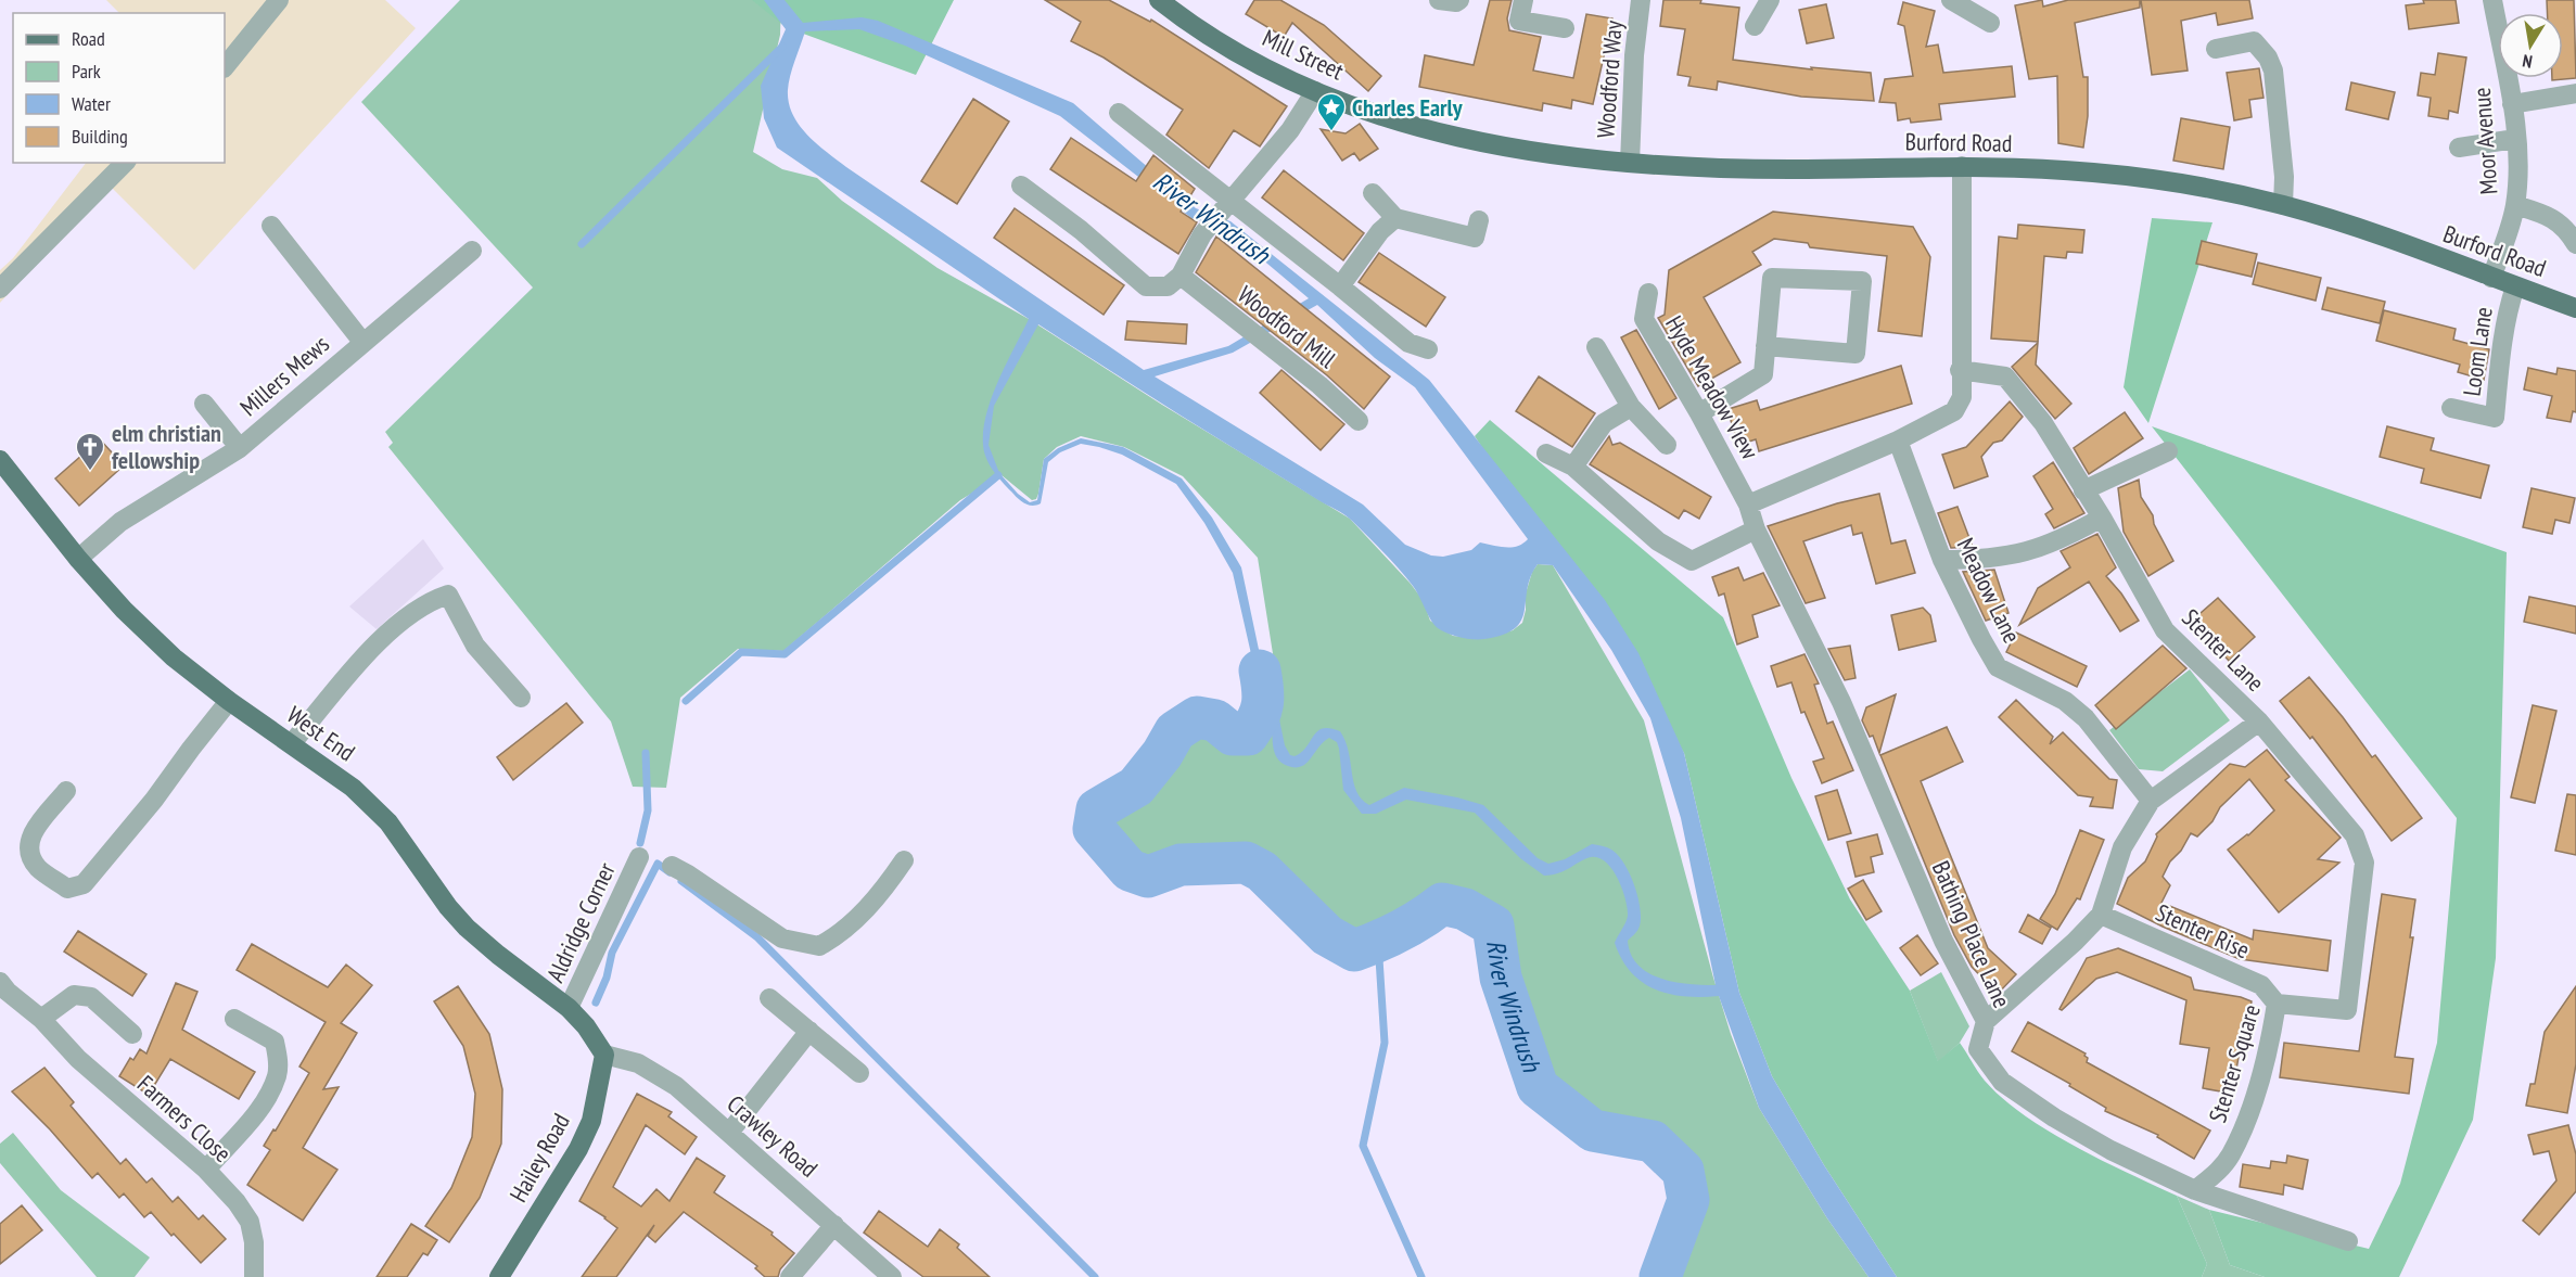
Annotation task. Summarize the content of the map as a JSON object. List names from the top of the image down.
{
  "streets": {
    "main road": [
      "Mill Street",
      "Burford Road",
      "West End",
      "Hailey Road"
    ],
    "street": [
      "Woodford Way",
      "Moor Avenue",
      "Woodford Mill",
      "Loom Lane",
      "Millers Mews",
      "Hyde Meadow View",
      "Meadow Lane",
      "Stenter Lane",
      "Aldridge Corner",
      "Stenter Rise",
      "Bathing Place Lane",
      "Stenter Square",
      "Farmers Close",
      "Crawley Road"
    ]
  },
  "crossings": [
    ["Mill Street", "Woodford Way"],
    ["Mill Street", "Burford Road"],
    ["Woodford Way", "Burford Road"],
    ["Moor Avenue", "Burford Road"],
    ["Burford Road", "Loom Lane"],
    ["Millers Mews", "West End"],
    ["Hyde Meadow View", "Bathing Place Lane"],
    ["Stenter Lane", "Stenter Square"],
    ["West End", "Aldridge Corner"],
    ["West End", "Crawley Road"],
    ["West End", "Hailey Road"],
    ["Stenter Rise", "Stenter Square"],
    ["Bathing Place Lane", "Stenter Square"],
    ["Crawley Road", "Hailey Road"]
  ],
  "water": ["River Windrush"],
  "places": {
    "place": ["Charles Early"],
    "church": ["elm christian fellowship"]
  },
  "legend": [
    "Road",
    "Park",
    "Water",
    "Building"
  ],
  "north": "bottom"
}
